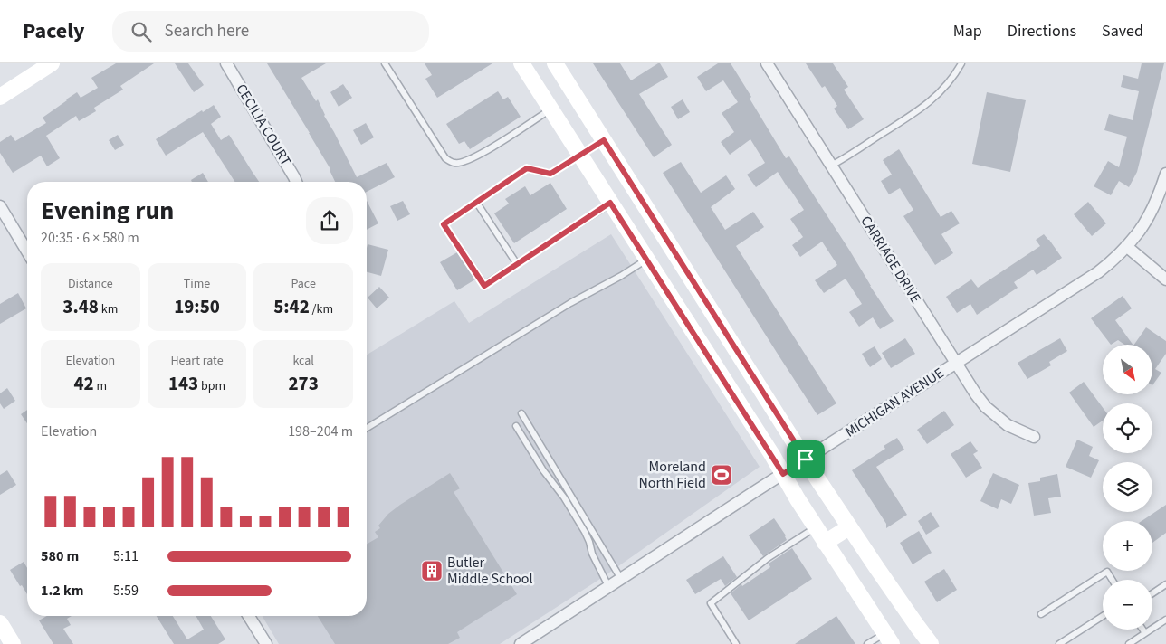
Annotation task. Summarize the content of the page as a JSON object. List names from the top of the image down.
{
  "streets": {
    "street": ["CECILIA COURT", "CARRIAGE DRIVE", "MICHIGAN AVENUE"]
  },
  "crossings": [
    ["CARRIAGE DRIVE", "MICHIGAN AVENUE"]
  ],
  "places": {
    "sports": ["Moreland North Field"],
    "building": ["Butler Middle School"]
  },
  "north": "bottom right",
  "page": {
    "header": "Pacely",
    "search": "Search here",
    "nav": ["Map", "Directions", "Saved"],
    "heading": ["Evening run", "20:35 · 6 × 580 m"],
    "stats": [
      ["Distance", "3.48 km"],
      ["Time", "19:50"],
      ["Pace", "5:42 /km"],
      ["Elevation", "42 m"],
      ["Heart rate", "143 bpm"],
      ["kcal", "273"]
    ],
    "map_buttons": ["+", "−"],
    "chart": ["Elevation", "198–204 m"],
    "list": [
      {
        "name": "580 m",
        "note": "5:11"
      },
      {
        "name": "1.2 km",
        "note": "5:59"
      }
    ]
  }
}
